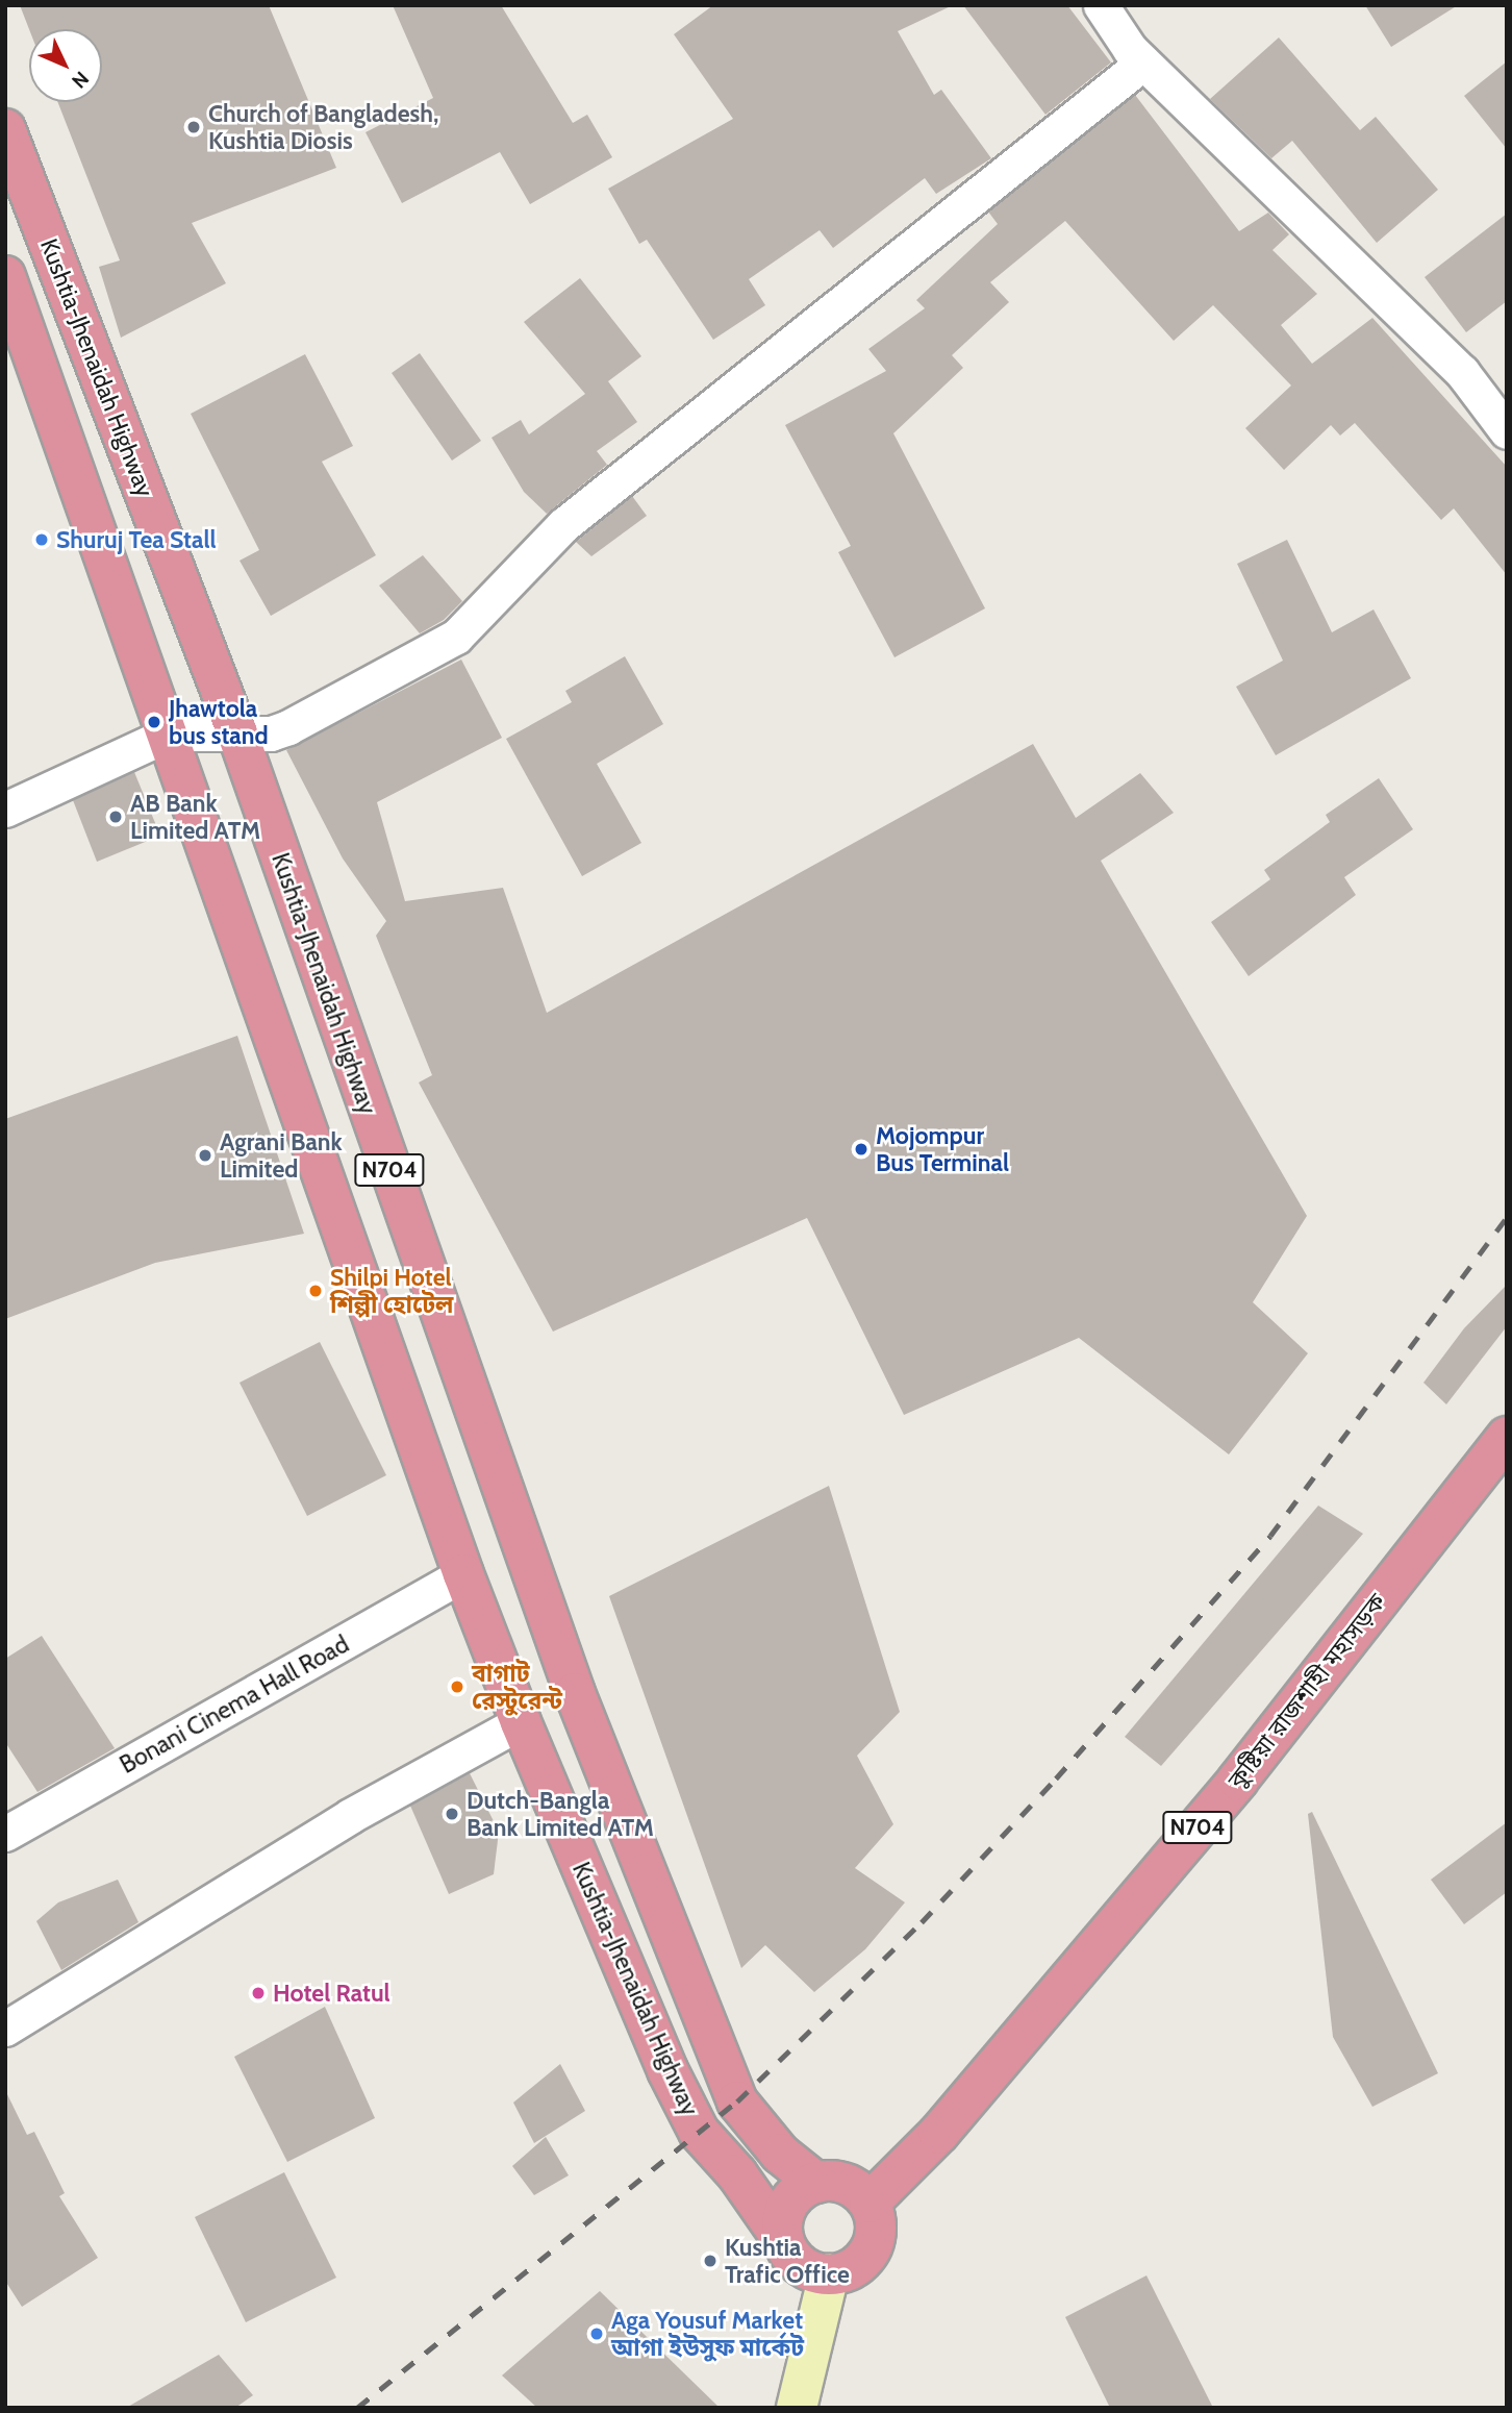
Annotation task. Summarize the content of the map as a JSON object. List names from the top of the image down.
{
  "streets": {
    "highway": ["Kushtia-Jhenaidah Highway", "N704", "কুষ্টিয়া রাজশাহী মহাসড়ক"],
    "street": ["Bonani Cinema Hall Road"]
  },
  "crossings": [
    ["Kushtia-Jhenaidah Highway", "কুষ্টিয়া রাজশাহী মহাসড়ক"],
    ["Kushtia-Jhenaidah Highway", "Bonani Cinema Hall Road"]
  ],
  "places": [
    "Church of Bangladesh, Kushtia Diosis",
    "Shuruj Tea Stall",
    "Jhawtola bus stand",
    "AB Bank Limited ATM",
    "Mojompur Bus Terminal",
    "Agrani Bank Limited",
    "Shilpi Hotel শিল্পী হোটেল",
    "বাগাট রেস্টুরেন্ট",
    "Dutch-Bangla Bank Limited ATM",
    "Hotel Ratul",
    "Kushtia Trafic Office",
    "Aga Yousuf Market আগা ইউসুফ মার্কেট"
  ],
  "north": "bottom right"
}
